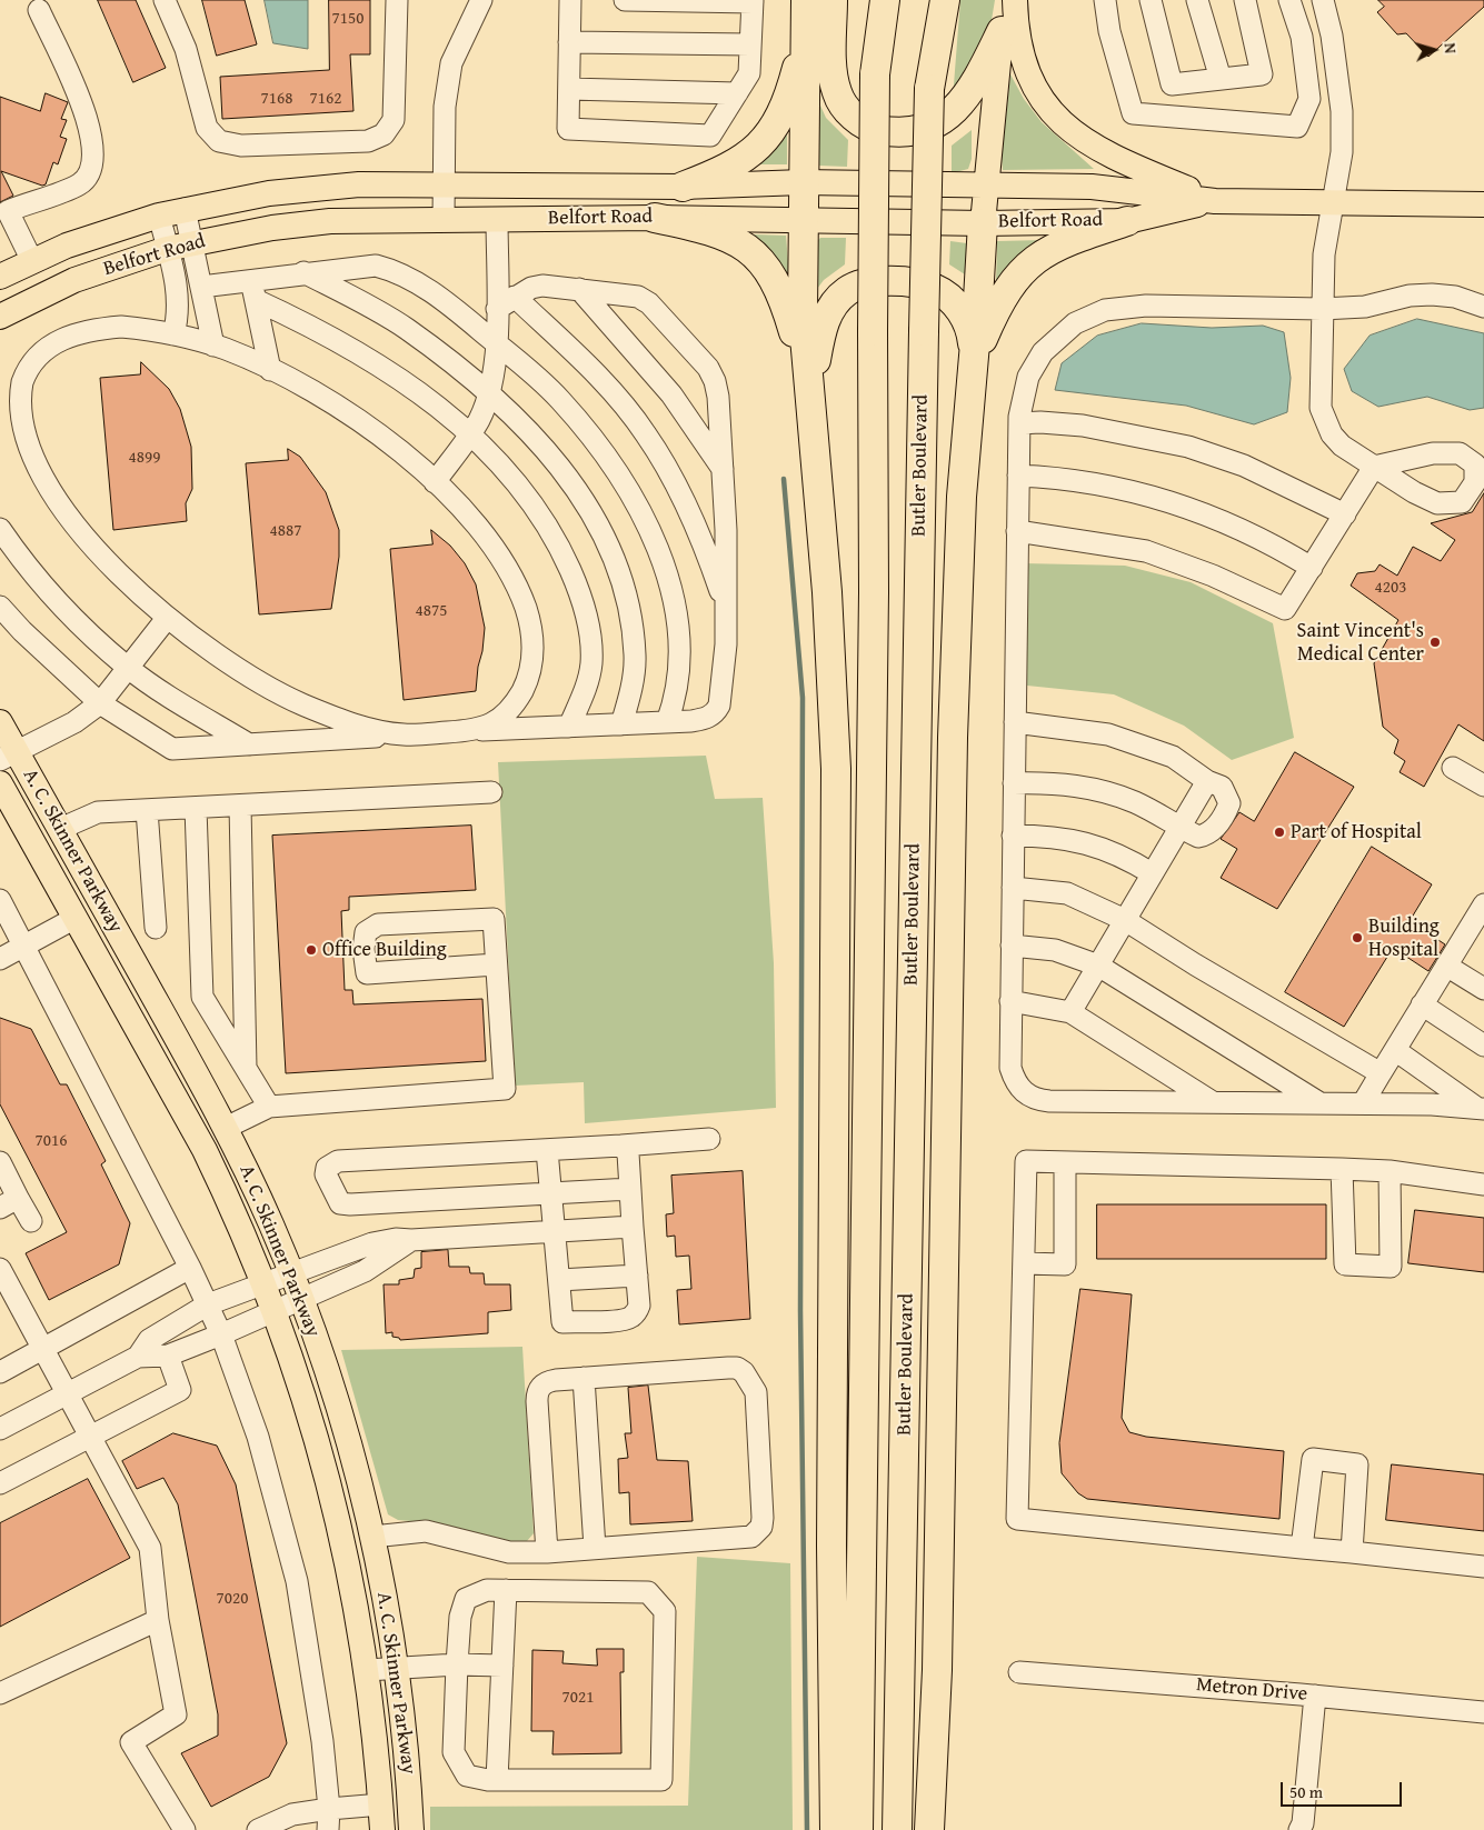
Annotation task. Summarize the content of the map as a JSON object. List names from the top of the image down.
{
  "streets": {
    "highway": ["Butler Boulevard"],
    "main road": ["Belfort Road", "A. C. Skinner Parkway"],
    "street": ["Metron Drive"]
  },
  "places": [
    "Saint Vincent's Medical Center",
    "Part of Hospital",
    "Building Hospital",
    "Office Building"
  ],
  "house_numbers": [
    "7150",
    "7168",
    "7162",
    "4899",
    "4887",
    "4203",
    "4875",
    "7016",
    "7020",
    "7021"
  ],
  "scale_bar": "50 m",
  "north": "right"
}
